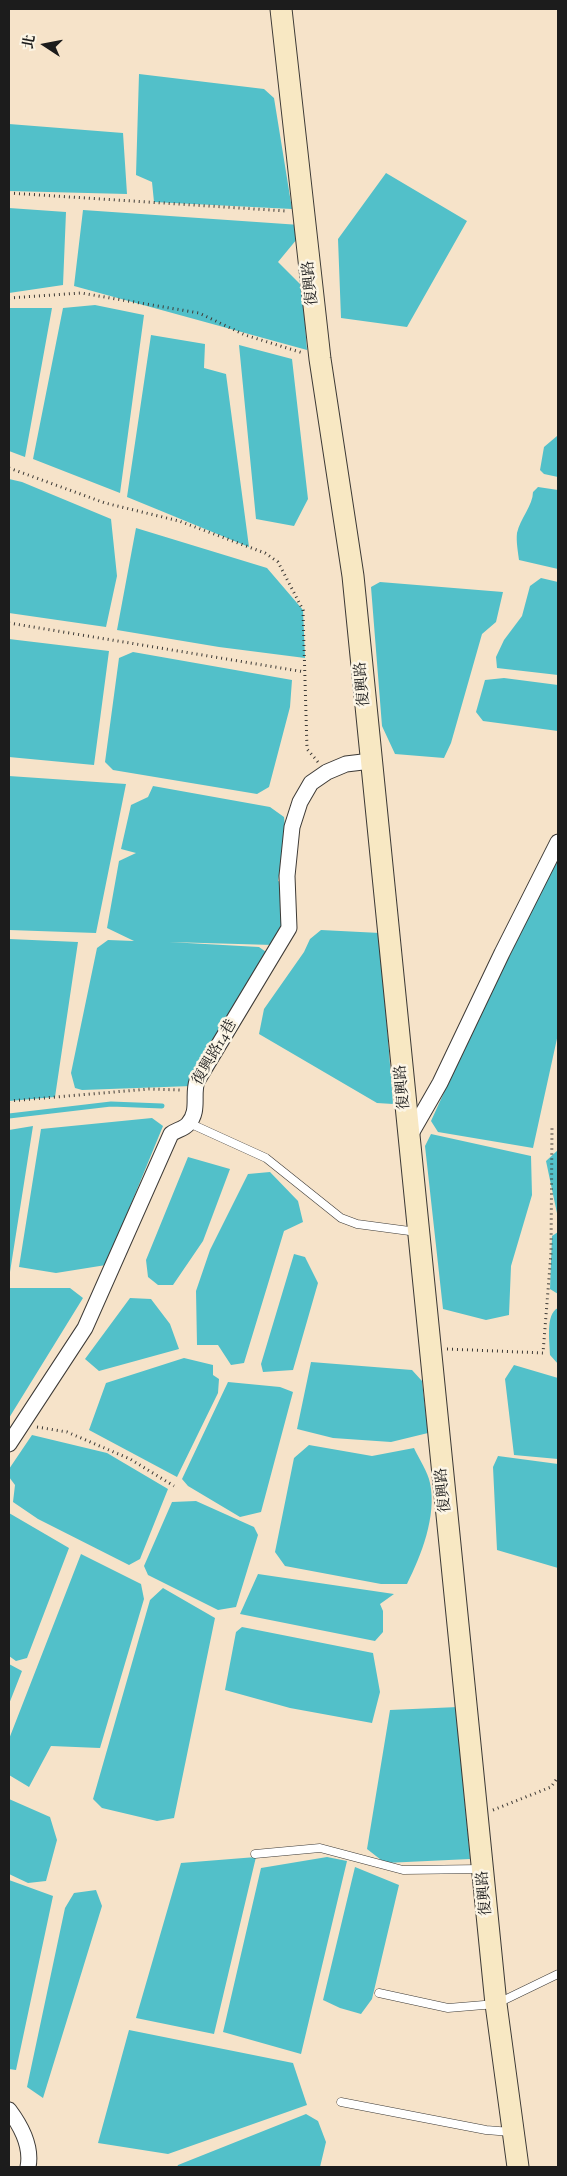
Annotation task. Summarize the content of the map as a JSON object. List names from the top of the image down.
{
  "streets": {
    "street": ["復興路", "復興路14巷"]
  },
  "crossings": [
    ["復興路", "復興路14巷"]
  ],
  "north": "left"
}
